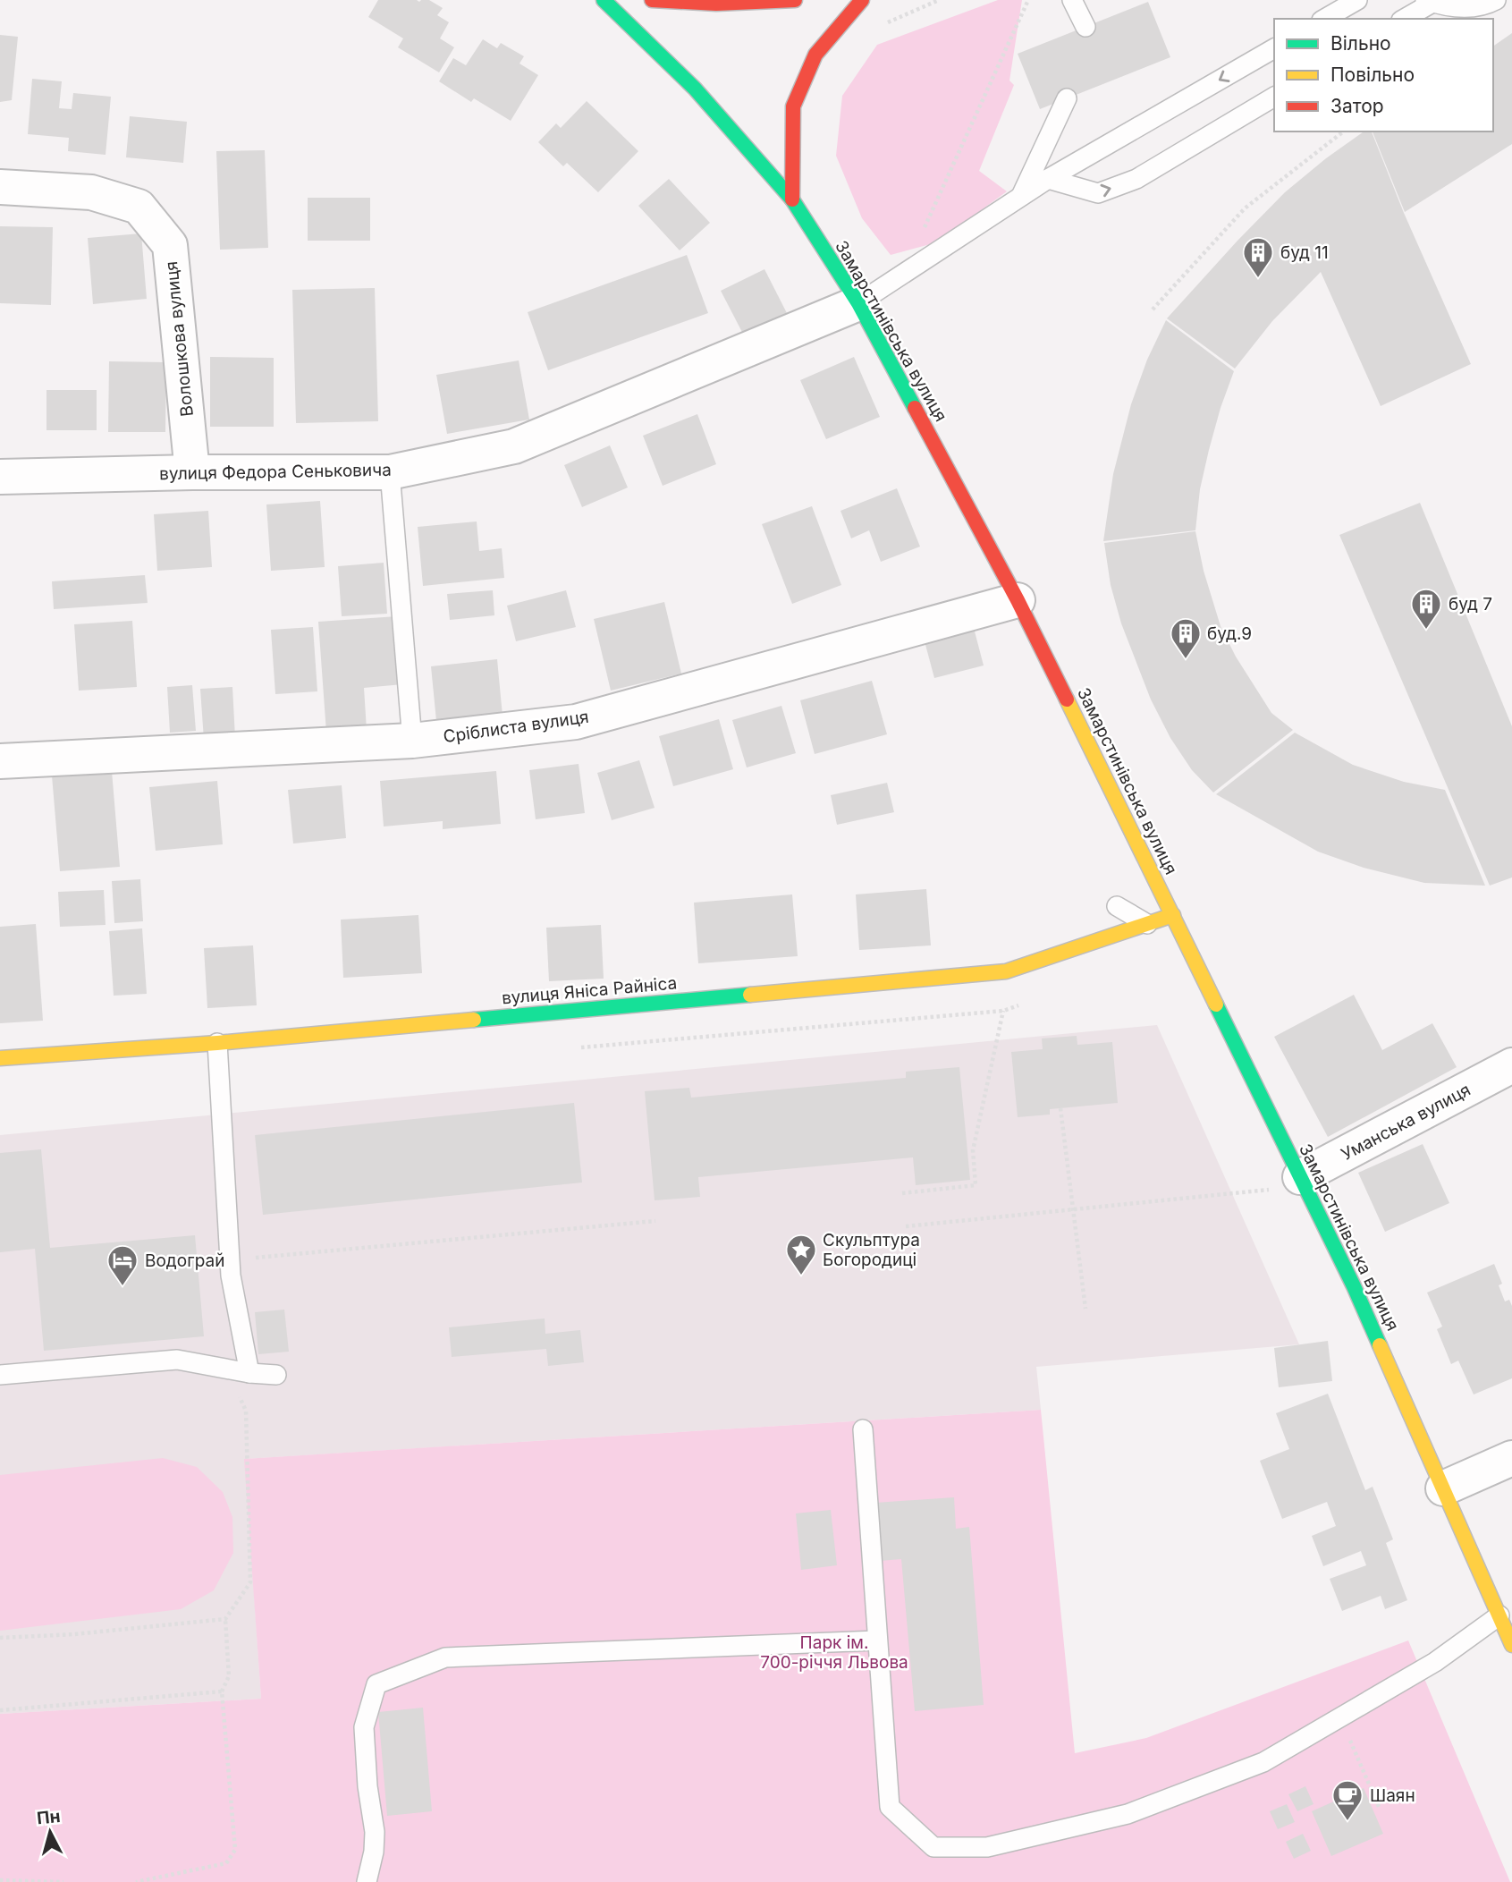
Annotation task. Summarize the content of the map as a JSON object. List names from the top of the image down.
{
  "streets": {
    "main road": ["Замарстинівська вулиця", "вулиця Яніса Райніса"],
    "street": [
      "Волошкова вулиця",
      "вулиця Федора Сеньковича",
      "Сріблиста вулиця",
      "Уманська вулиця"
    ]
  },
  "crossings": [
    ["Замарстинівська вулиця", "вулиця Федора Сеньковича"],
    ["Замарстинівська вулиця", "Сріблиста вулиця"],
    ["Замарстинівська вулиця", "вулиця Яніса Райніса"],
    ["Замарстинівська вулиця", "Уманська вулиця"],
    ["Волошкова вулиця", "вулиця Федора Сеньковича"]
  ],
  "parks": ["Парк ім. 700-річчя Львова"],
  "places": {
    "building": ["буд 11", "буд 7", "буд.9"],
    "place": ["Скульптура Богородиці"],
    "hotel": ["Водограй"],
    "cafe": ["Шаян"]
  },
  "legend": ["Вільно", "Повільно", "Затор"],
  "north": "top"
}
